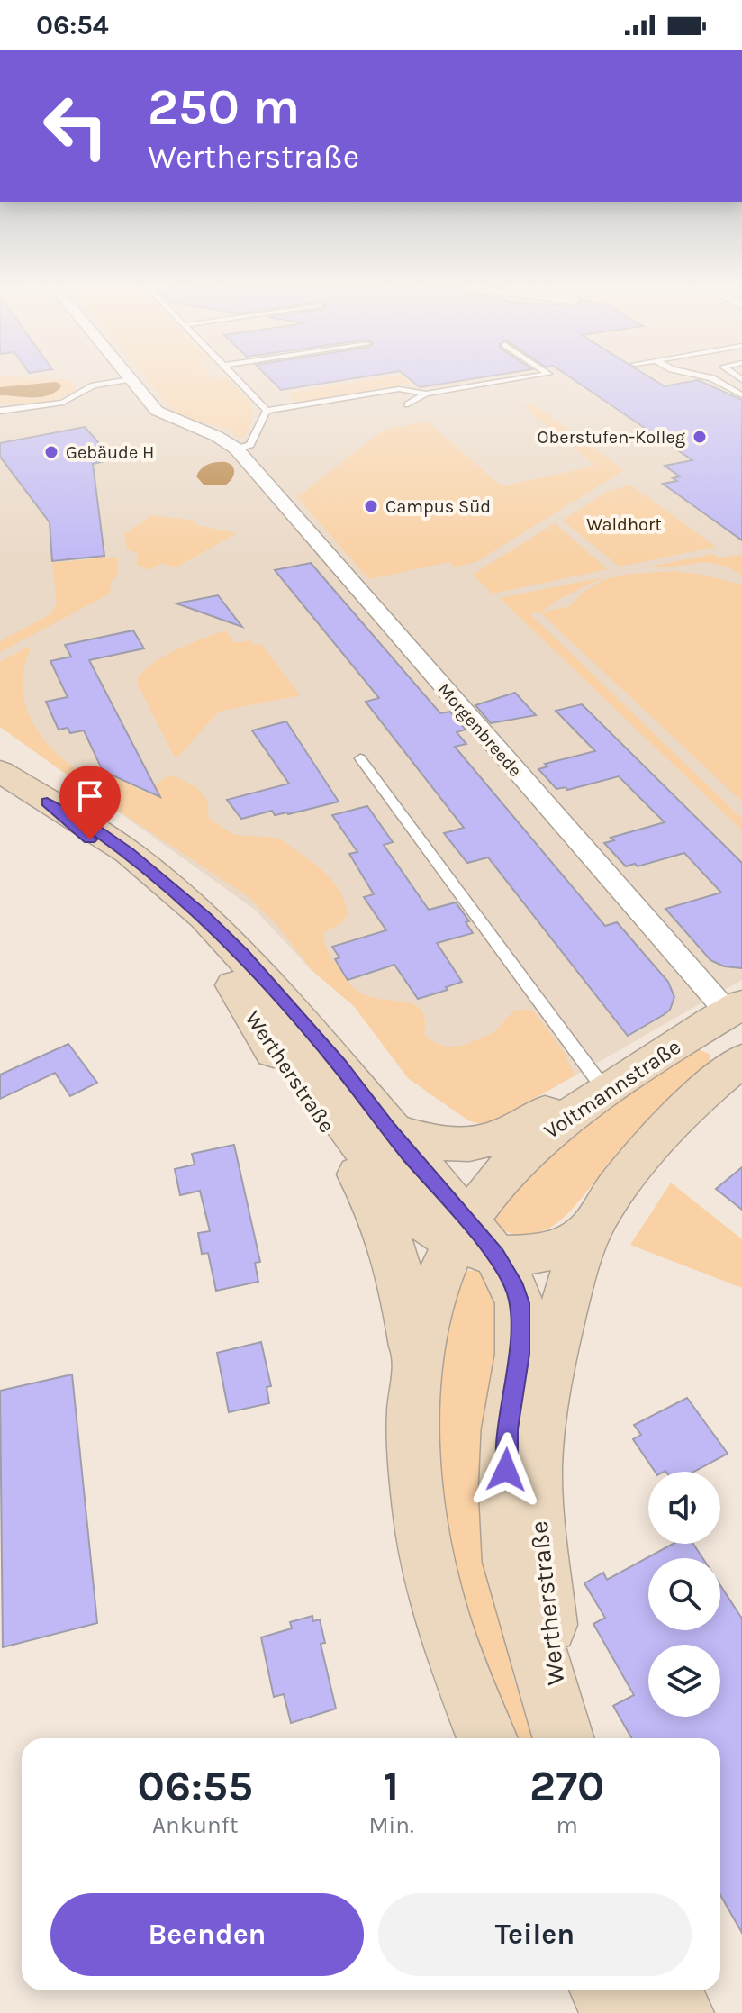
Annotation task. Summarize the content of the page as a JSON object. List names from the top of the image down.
{
  "streets": {
    "main road": ["Wertherstraße", "Voltmannstraße"],
    "street": ["Morgenbreede"]
  },
  "crossings": [
    ["Morgenbreede", "Voltmannstraße"],
    ["Wertherstraße", "Voltmannstraße"]
  ],
  "parks": ["Waldhort"],
  "places": ["Oberstufen-Kolleg", "Gebäude H", "Campus Süd"],
  "page": {
    "status": "06:54",
    "turn": ["250 m", "Wertherstraße"],
    "eta": [
      "06:55",
      "Ankunft",
      "1",
      "Min.",
      "270",
      "m"
    ],
    "buttons": ["Beenden", "Teilen"]
  }
}
